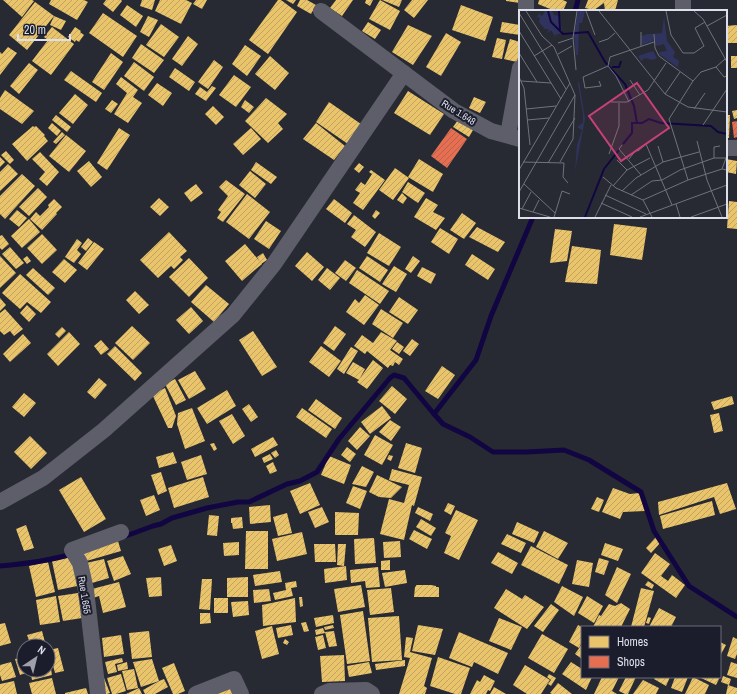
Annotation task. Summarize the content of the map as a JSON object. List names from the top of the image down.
{
  "streets": {
    "street": ["Rue 1.648", "Rue 1.655"]
  },
  "legend": ["Homes", "Shops"],
  "scale_bar": "20 m",
  "north": "top right"
}
